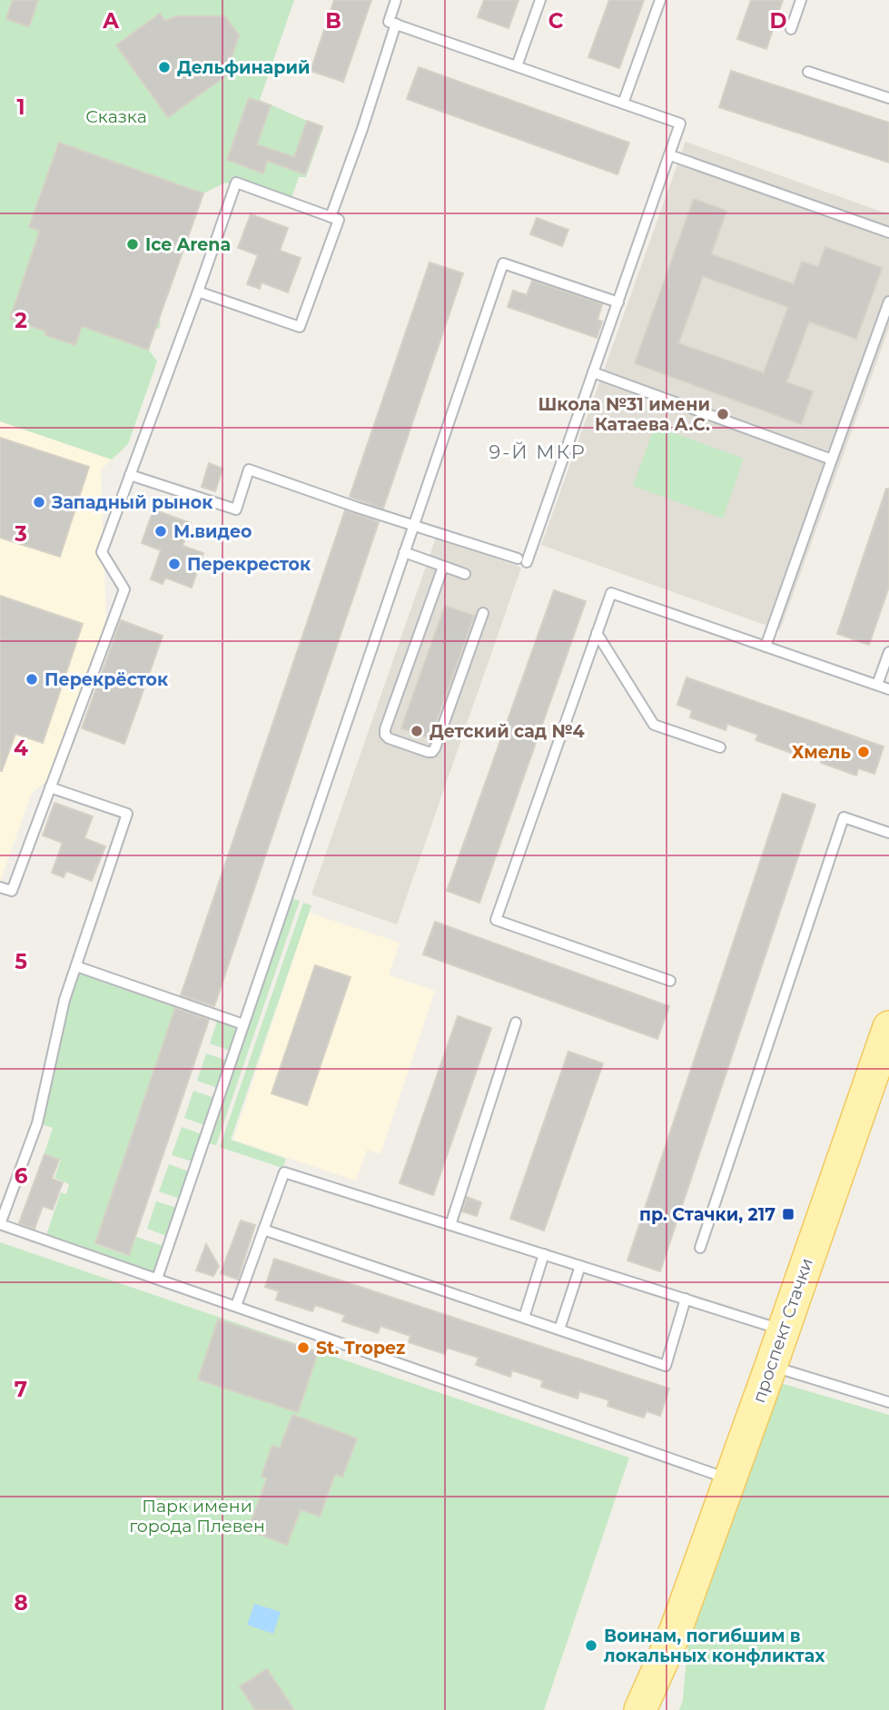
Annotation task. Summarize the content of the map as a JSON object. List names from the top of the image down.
{
  "streets": {
    "main road": ["проспект Стачки"]
  },
  "districts": ["9-Й МКР"],
  "parks": ["Сказка", "Парк имени города Плевен"],
  "places": {
    "other": [
      "Дельфинарий",
      "Ice Arena",
      "Школа №31 имени Катаева А.С.",
      "Западный рынок",
      "М.видео",
      "Перекресток",
      "Перекрёсток",
      "Детский сад №4",
      "Хмель",
      "St. Tropez",
      "Воинам, погибшим в локальных конфликтах"
    ],
    "transit": ["пр. Стачки, 217"]
  },
  "grid": {
    "columns": [
      "A",
      "B",
      "C",
      "D"
    ],
    "rows": [
      "1",
      "2",
      "3",
      "4",
      "5",
      "6",
      "7",
      "8"
    ]
  }
}
